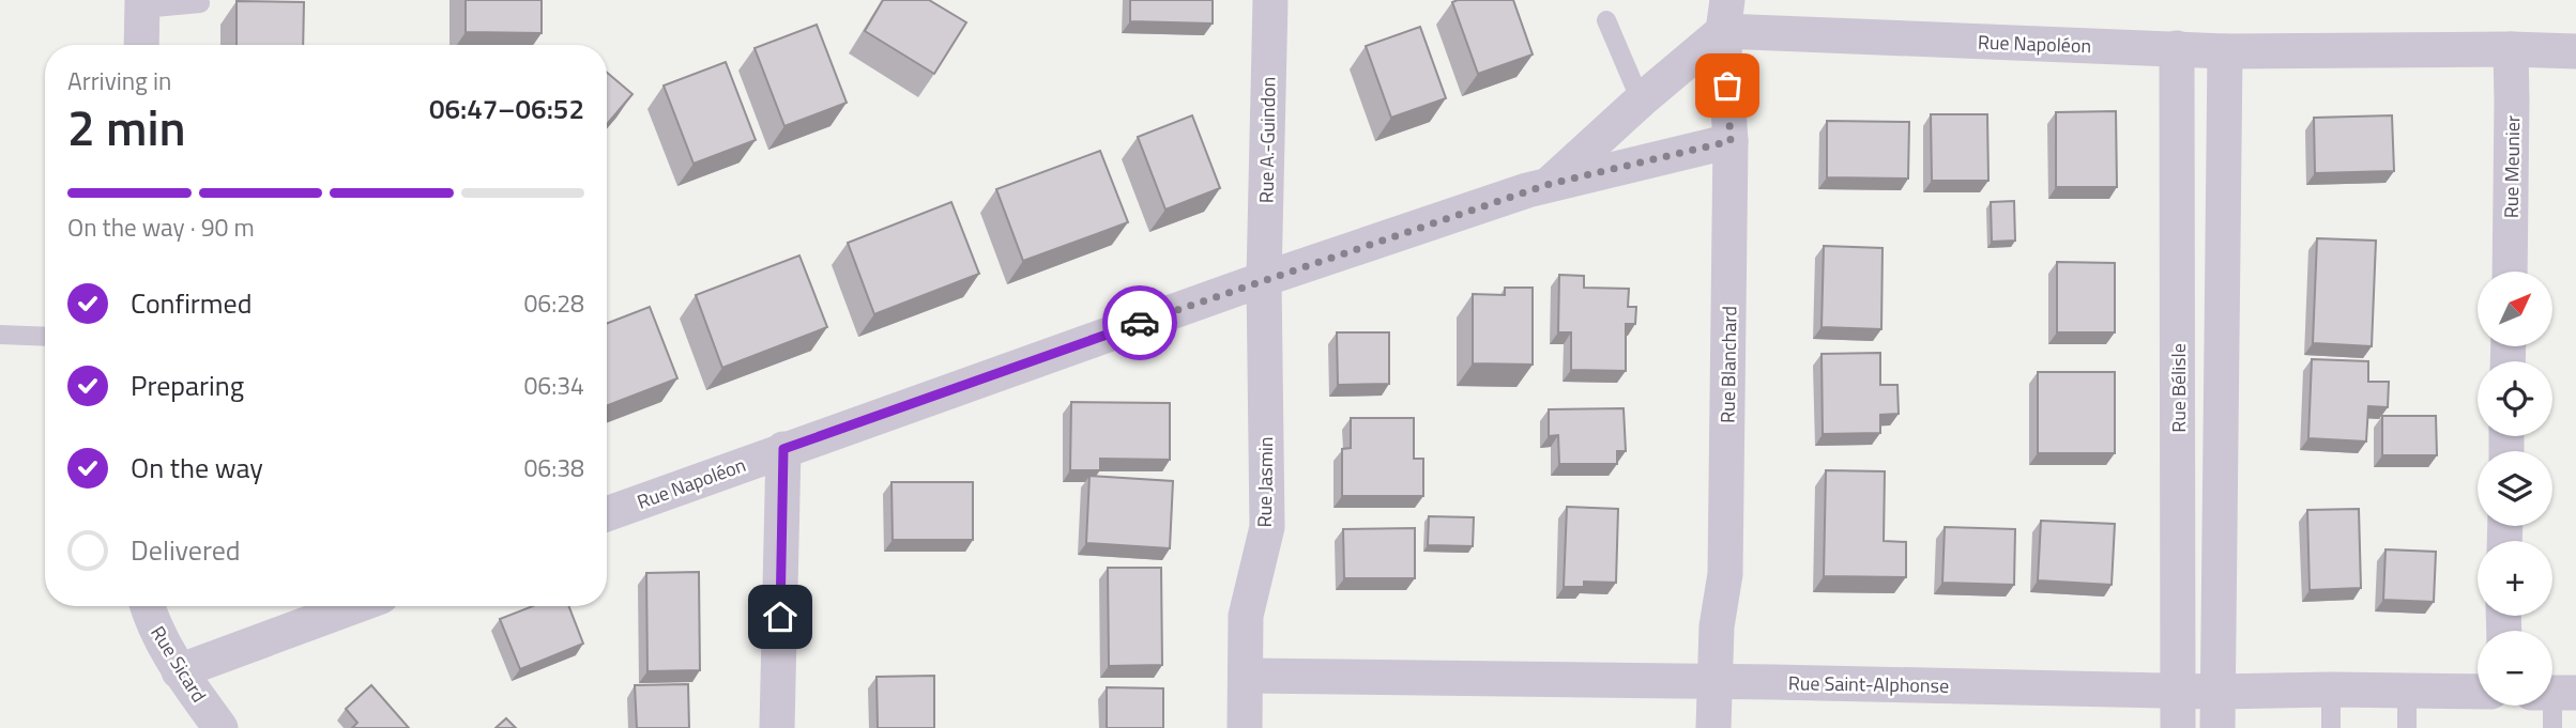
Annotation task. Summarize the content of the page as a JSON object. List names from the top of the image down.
{
  "streets": {
    "street": [
      "Rue Napoléon",
      "Rue A.-Guindon",
      "Rue Meunier",
      "Rue Blanchard",
      "Rue Bélisle",
      "Rue Jasmin",
      "Rue Sicard",
      "Rue Saint-Alphonse"
    ]
  },
  "crossings": [
    ["Rue Napoléon", "Rue A.-Guindon"],
    ["Rue Napoléon", "Rue Meunier"],
    ["Rue Napoléon", "Rue Blanchard"],
    ["Rue Napoléon", "Rue Bélisle"],
    ["Rue Napoléon", "Rue Jasmin"],
    ["Rue A.-Guindon", "Rue Jasmin"],
    ["Rue Blanchard", "Rue Saint-Alphonse"],
    ["Rue Bélisle", "Rue Saint-Alphonse"],
    ["Rue Jasmin", "Rue Saint-Alphonse"]
  ],
  "north": "top right",
  "page": {
    "heading": ["2 min", "Arriving in", "06:47–06:52"],
    "bar": "On the way · 90 m",
    "list": [
      ["Confirmed", "06:28"],
      ["Preparing", "06:34"],
      ["On the way", "06:38"],
      "Delivered"
    ],
    "map_buttons": ["+", "−"]
  }
}
